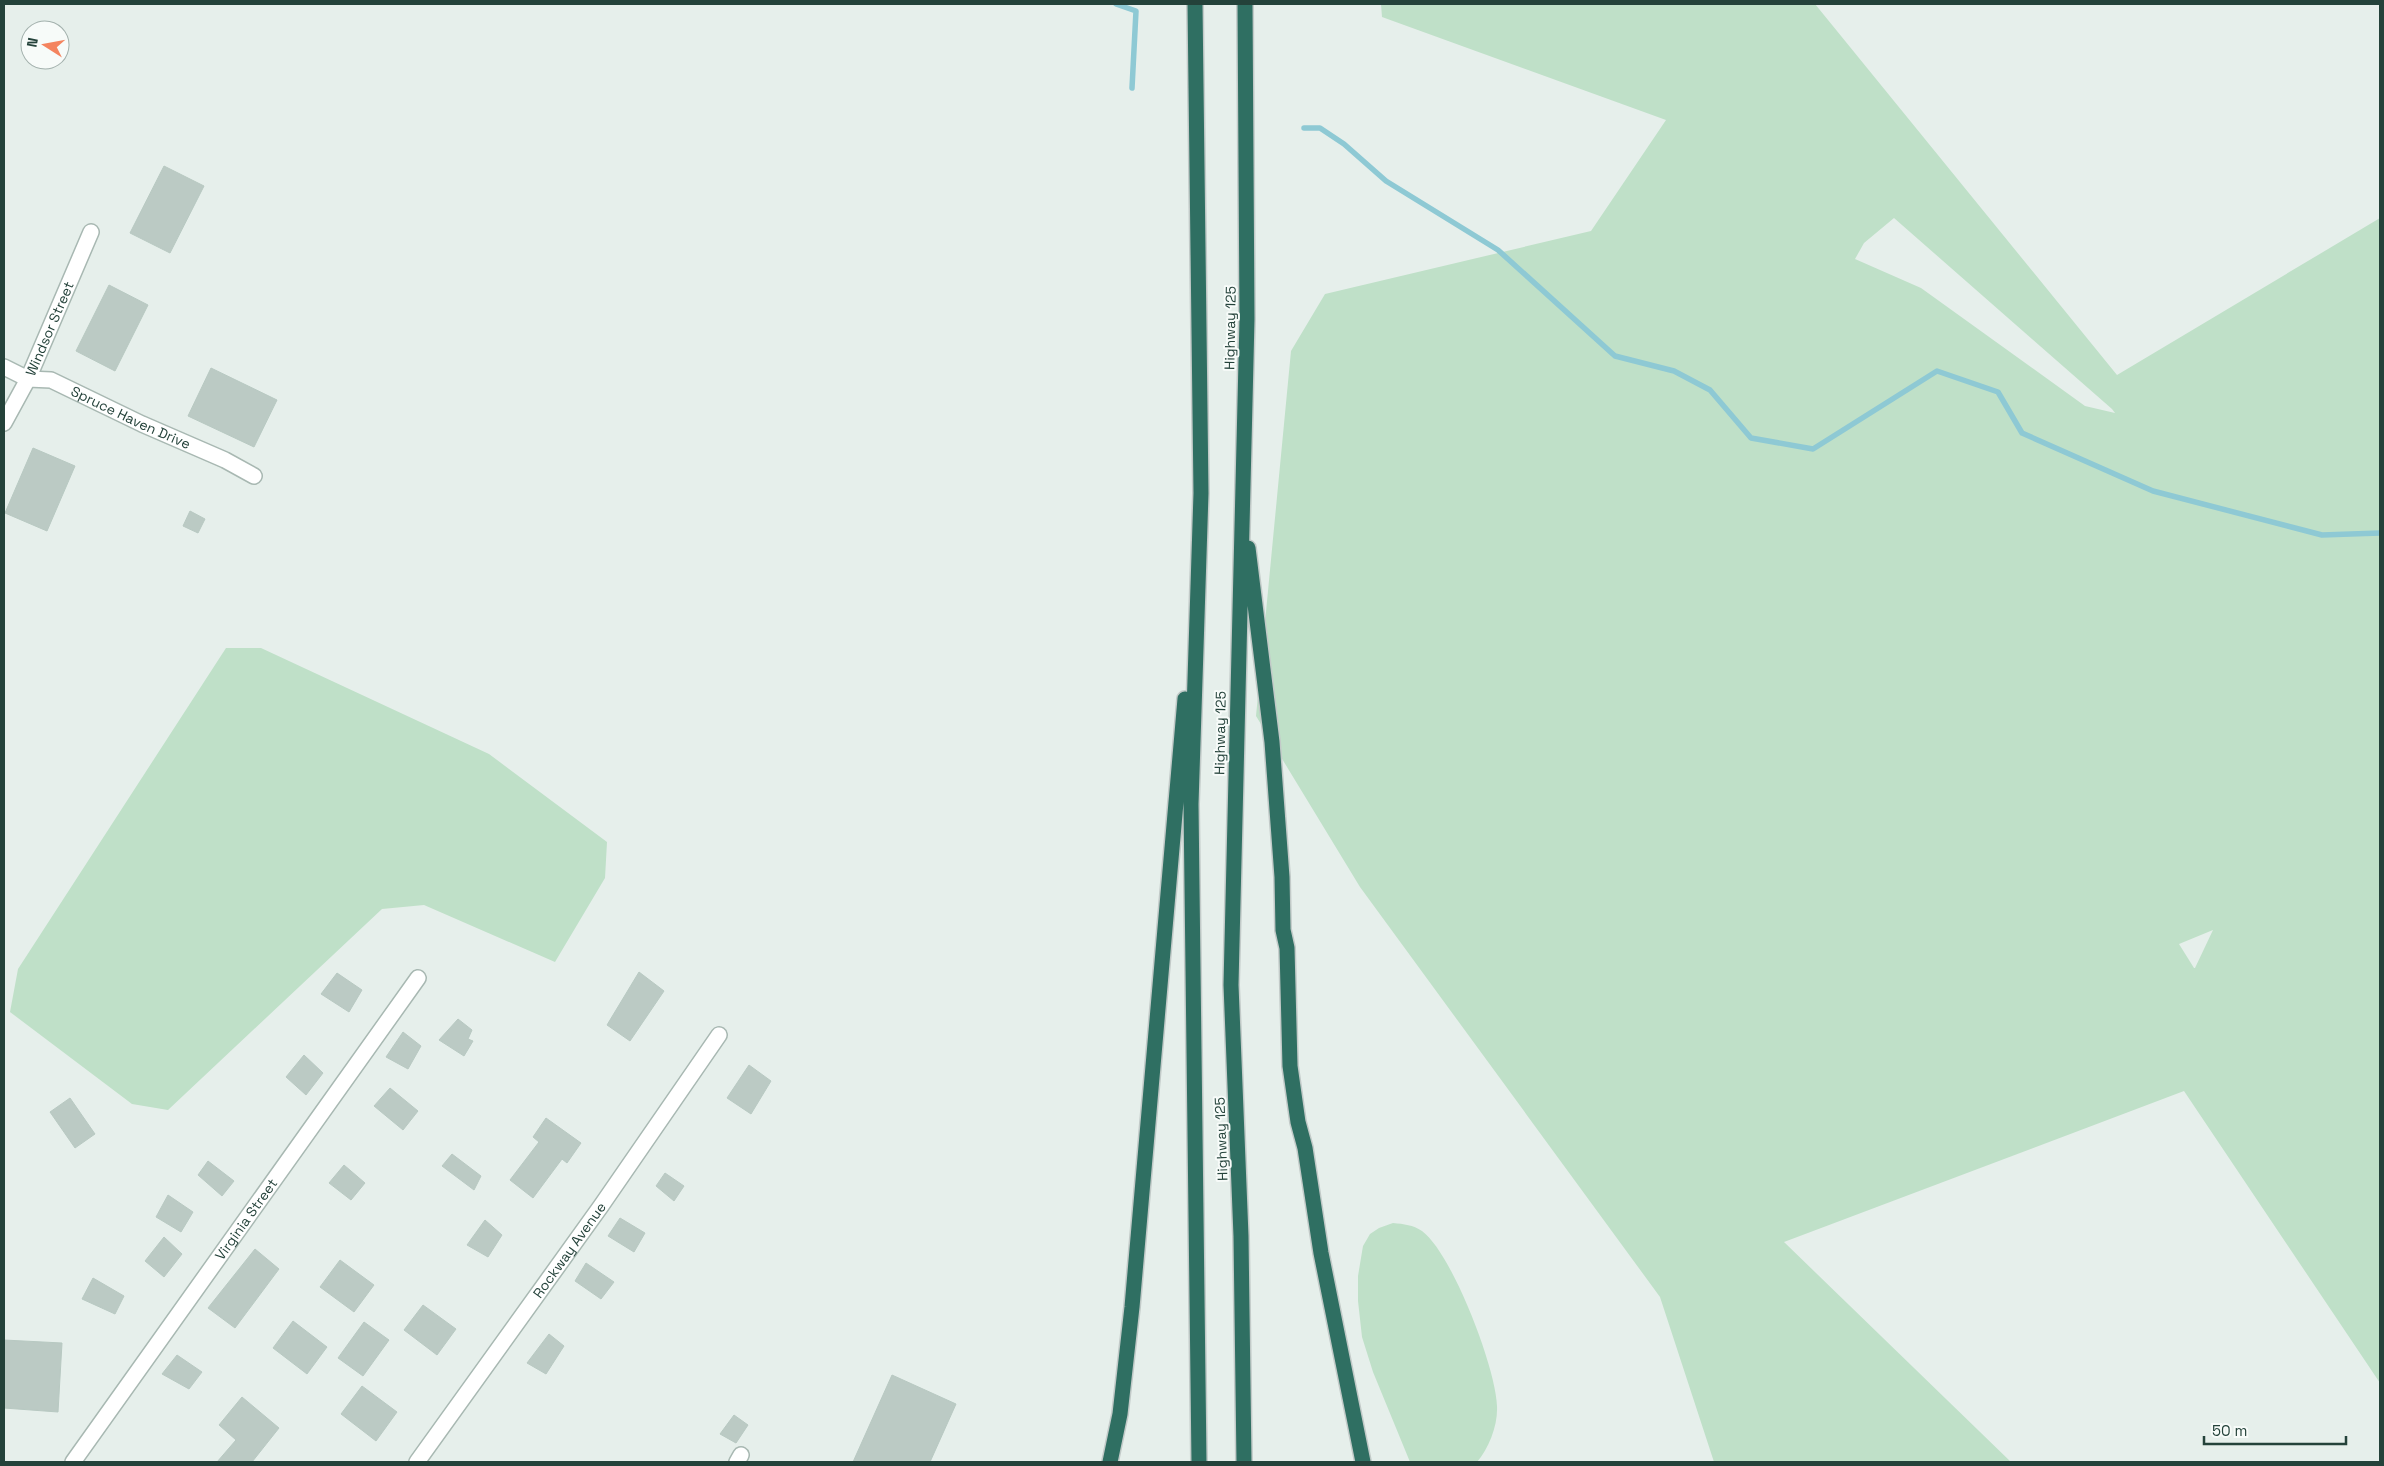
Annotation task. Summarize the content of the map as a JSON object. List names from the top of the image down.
{
  "streets": {
    "highway": ["Highway 125"],
    "street": [
      "Windsor Street",
      "Spruce Haven Drive",
      "Virginia Street",
      "Rockway Avenue"
    ]
  },
  "crossings": [
    ["Windsor Street", "Spruce Haven Drive"]
  ],
  "scale_bar": "50 m",
  "north": "left"
}
